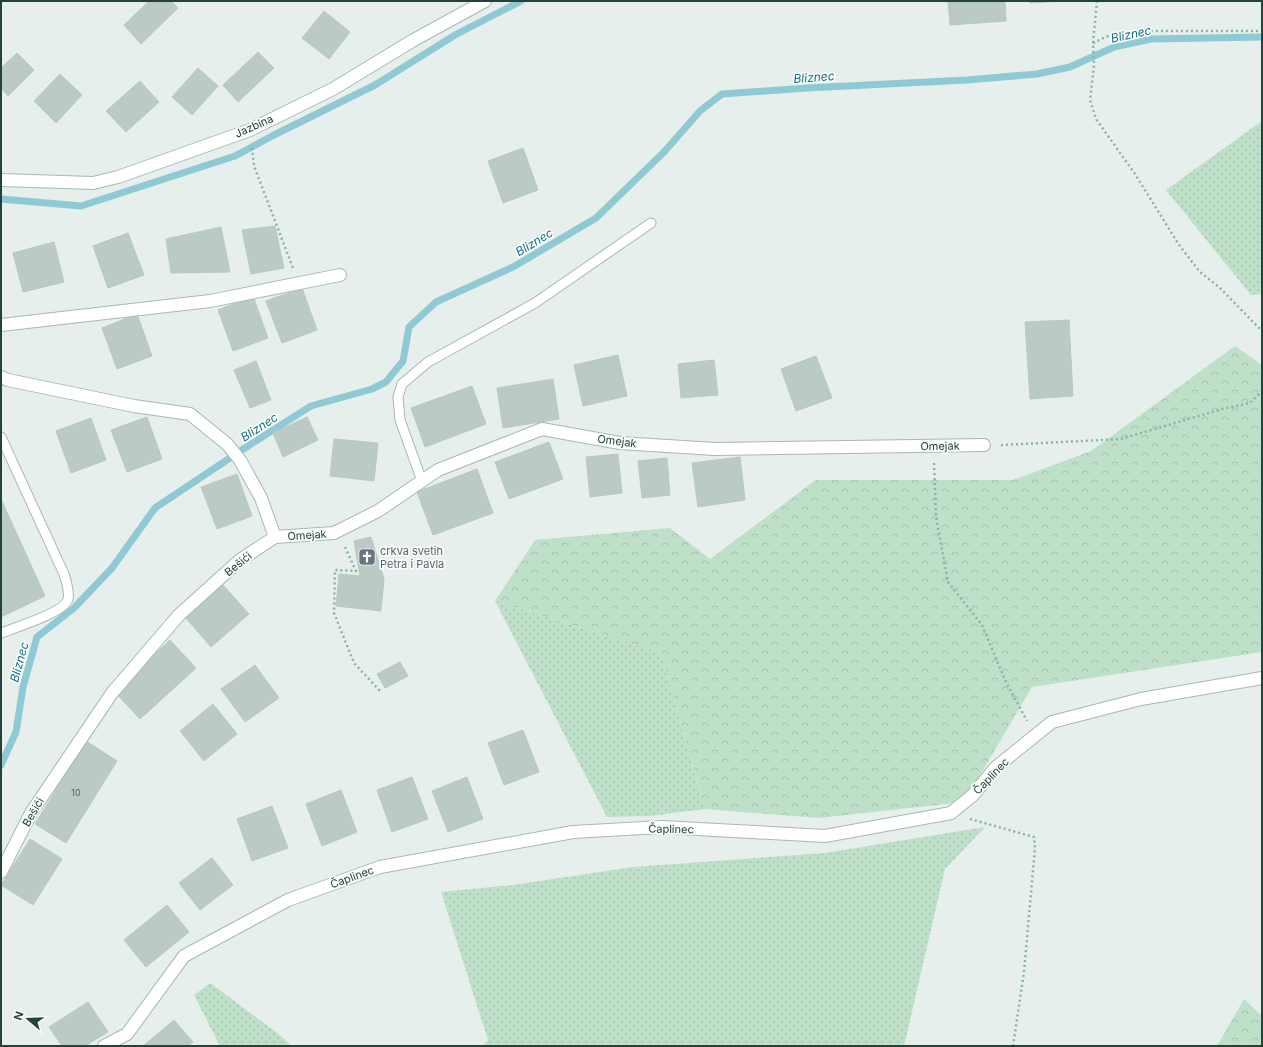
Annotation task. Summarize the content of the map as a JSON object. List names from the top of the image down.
{
  "streets": {
    "street": [
      "Jazbina",
      "Omejak",
      "Bešići",
      "Čaplinec"
    ]
  },
  "crossings": [
    ["Omejak", "Bešići"]
  ],
  "water": ["Bliznec"],
  "places": {
    "church": ["crkva svetih Petra i Pavla"]
  },
  "house_numbers": ["10"],
  "north": "left"
}
